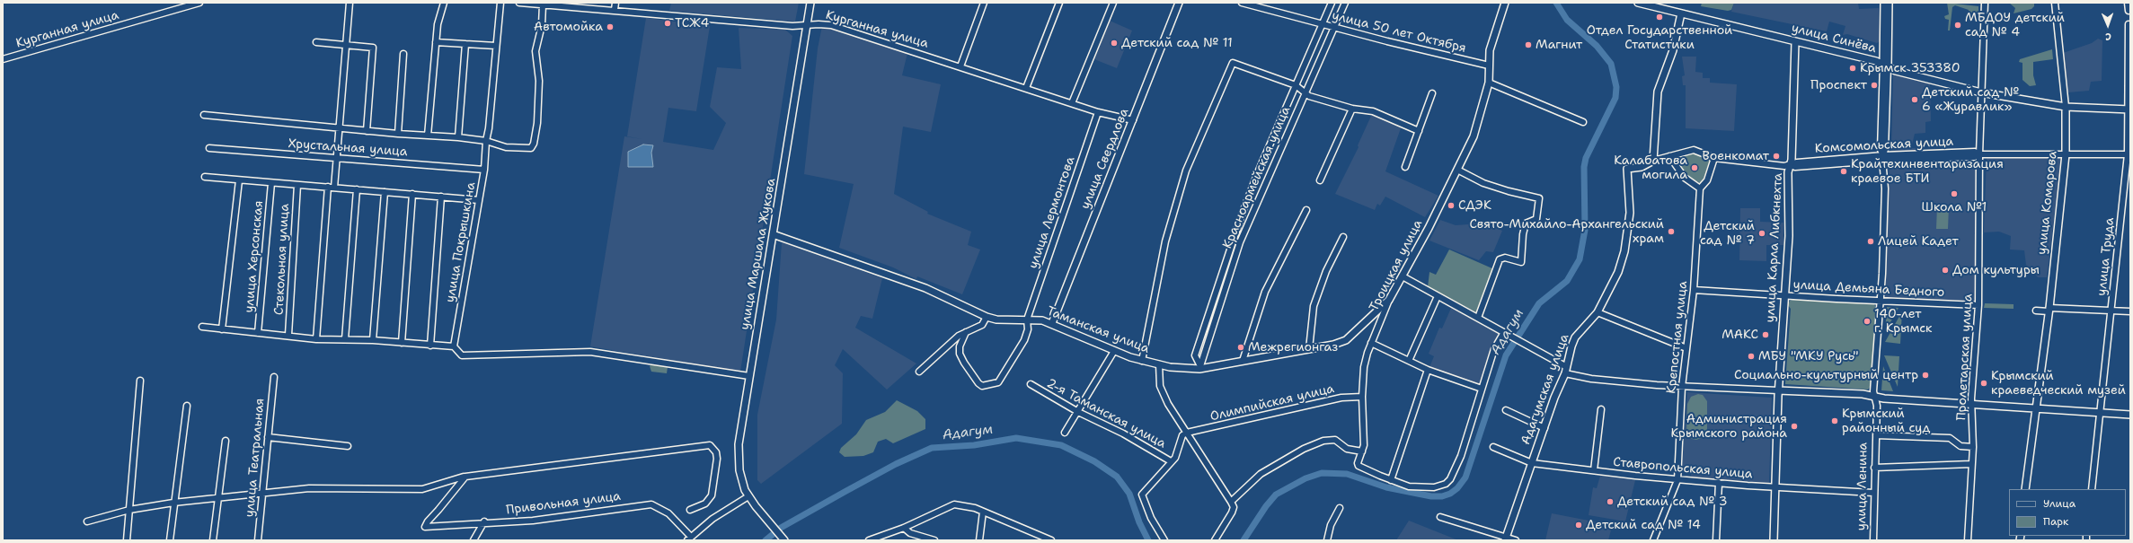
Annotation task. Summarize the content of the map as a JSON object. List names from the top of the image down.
{
  "streets": {
    "main road": [
      "улица Синёва",
      "Комсомольская улица",
      "улица Свердлова",
      "улица Комарова",
      "улица Карла Либкнехта",
      "улица Маршала Жукова",
      "Троицкая улица",
      "Таманская улица",
      "Адагумская улица",
      "улица Ленина"
    ],
    "street": [
      "Курганная улица",
      "улица 50 лет Октября",
      "Хрустальная улица",
      "Красноармейская улица",
      "улица Лермонтова",
      "улица Покрышкина",
      "улица Херсонская",
      "улица Труда",
      "Стекольная улица",
      "улица Демьяна Бедного",
      "Крепостная улица",
      "Пролетарская улица",
      "Олимпийская улица",
      "2-я Таманская улица",
      "улица Театральная",
      "Ставропольская улица",
      "Привольная улица"
    ]
  },
  "crossings": [
    ["Курганная улица", "улица Свердлова"],
    ["Курганная улица", "улица Лермонтова"],
    ["Курганная улица", "улица Маршала Жукова"],
    ["улица 50 лет Октября", "Красноармейская улица"],
    ["улица 50 лет Октября", "Троицкая улица"],
    ["улица Синёва", "улица Комарова"],
    ["улица Синёва", "улица Карла Либкнехта"],
    ["улица Синёва", "улица Труда"],
    ["улица Синёва", "Пролетарская улица"],
    ["улица Синёва", "улица Ленина"],
    ["Комсомольская улица", "улица Комарова"],
    ["Комсомольская улица", "улица Карла Либкнехта"],
    ["Комсомольская улица", "улица Труда"],
    ["Комсомольская улица", "Крепостная улица"],
    ["Комсомольская улица", "Пролетарская улица"],
    ["Комсомольская улица", "Адагумская улица"],
    ["Комсомольская улица", "улица Ленина"],
    ["Хрустальная улица", "улица Покрышкина"],
    ["улица Свердлова", "Таманская улица"],
    ["Красноармейская улица", "Таманская улица"],
    ["улица Лермонтова", "Таманская улица"],
    ["улица Карла Либкнехта", "улица Демьяна Бедного"],
    ["улица Карла Либкнехта", "Ставропольская улица"],
    ["улица Маршала Жукова", "Таманская улица"],
    ["Троицкая улица", "Таманская улица"],
    ["Троицкая улица", "Олимпийская улица"],
    ["улица Демьяна Бедного", "Крепостная улица"],
    ["улица Демьяна Бедного", "Пролетарская улица"],
    ["улица Демьяна Бедного", "улица Ленина"],
    ["Крепостная улица", "Ставропольская улица"],
    ["Адагумская улица", "Ставропольская улица"],
    ["Ставропольская улица", "улица Ленина"]
  ],
  "water": ["Адагум"],
  "places": [
    "Отдел Государственной Статистики",
    "ТСЖ4",
    "МБДОУ детский сад № 4",
    "Автомойка",
    "Детский сад № 11",
    "Магнит",
    "Крымск 353380",
    "Проспект",
    "Детский сад № 6 «Журавлик»",
    "Военкомат",
    "Калабатова могила",
    "Крайтехинвентаризация краевое БТИ",
    "Школа №1",
    "СДЭК",
    "Свято-Михайло-Архангельский храм",
    "Детский сад № 7",
    "Лицей Кадет",
    "Дом культуры",
    "140-лет г. Крымск",
    "МАКС",
    "Межрегионгаз",
    "МБУ \"МКУ Русь\"",
    "Социально-культурный центр",
    "Крымский краеведческий музей",
    "Крымский районный суд",
    "Администрация Крымского района",
    "Детский сад № 3",
    "Детский сад № 14"
  ],
  "legend": ["Улица", "Парк"],
  "north": "bottom"
}
